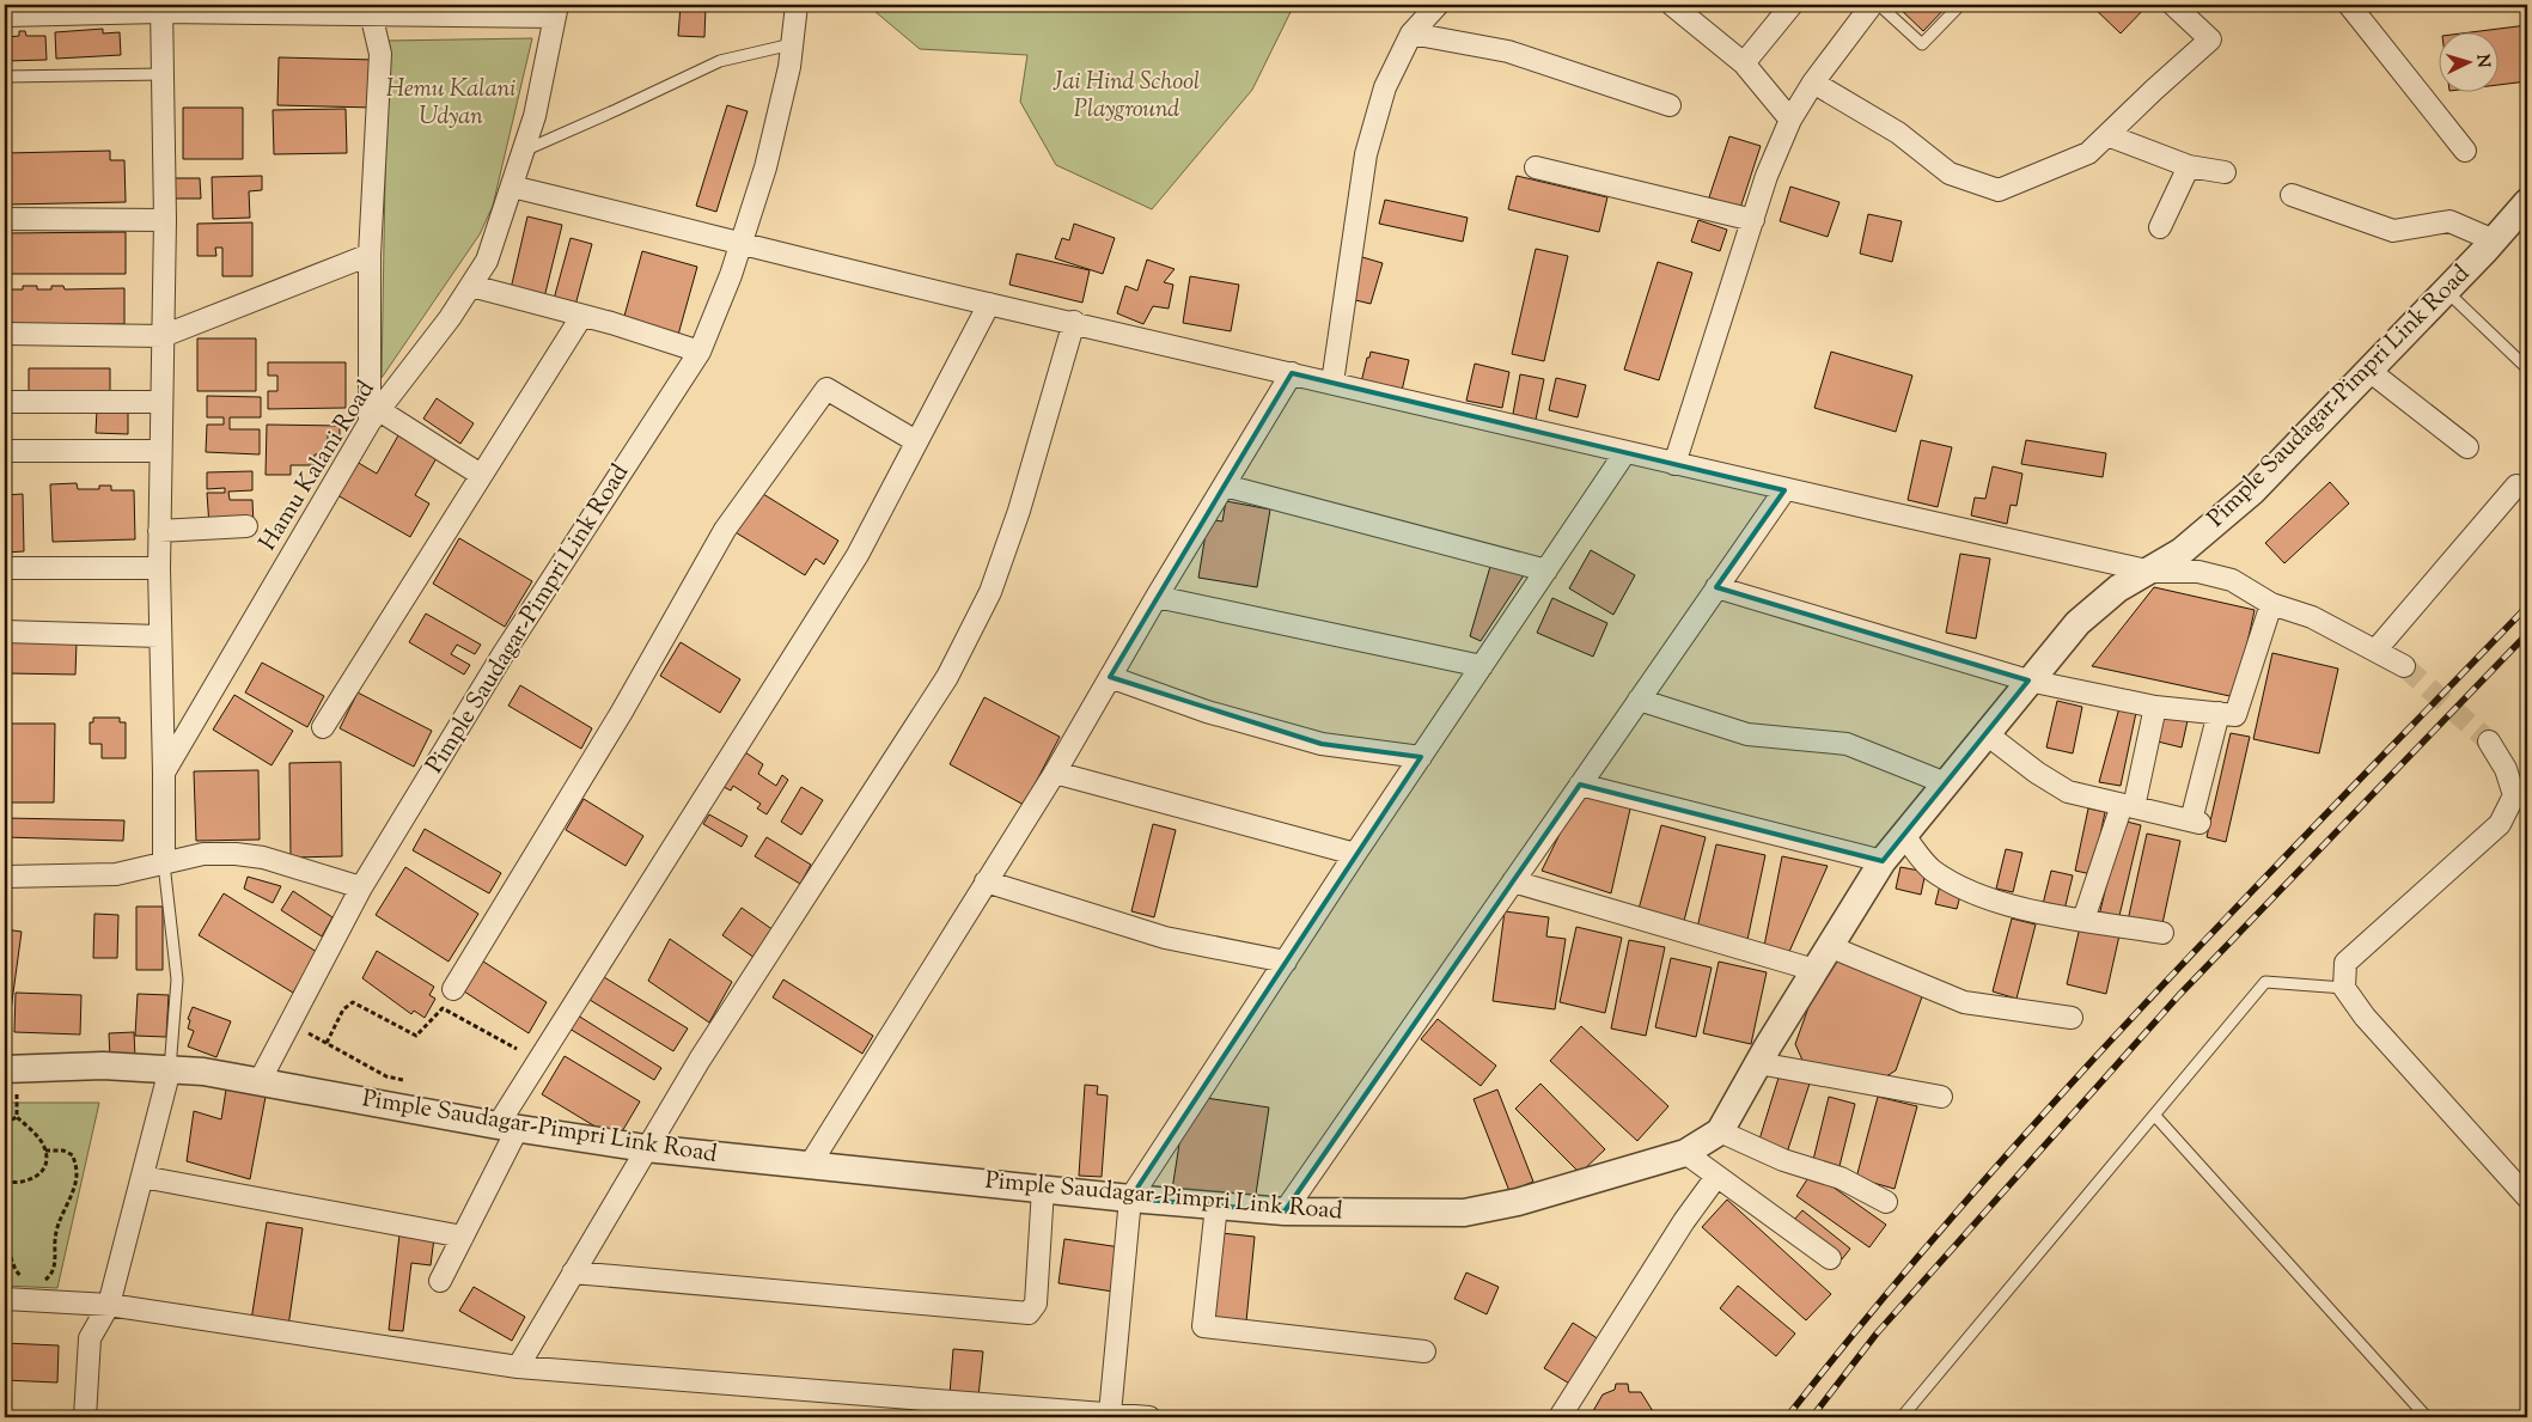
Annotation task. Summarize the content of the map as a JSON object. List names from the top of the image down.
{
  "streets": {
    "street": ["Pimple Saudagar-Pimpri Link Road", "Hamu Kalani Road"]
  },
  "parks": ["Jai Hind School Playground", "Hemu Kalani Udyan"],
  "north": "right"
}
